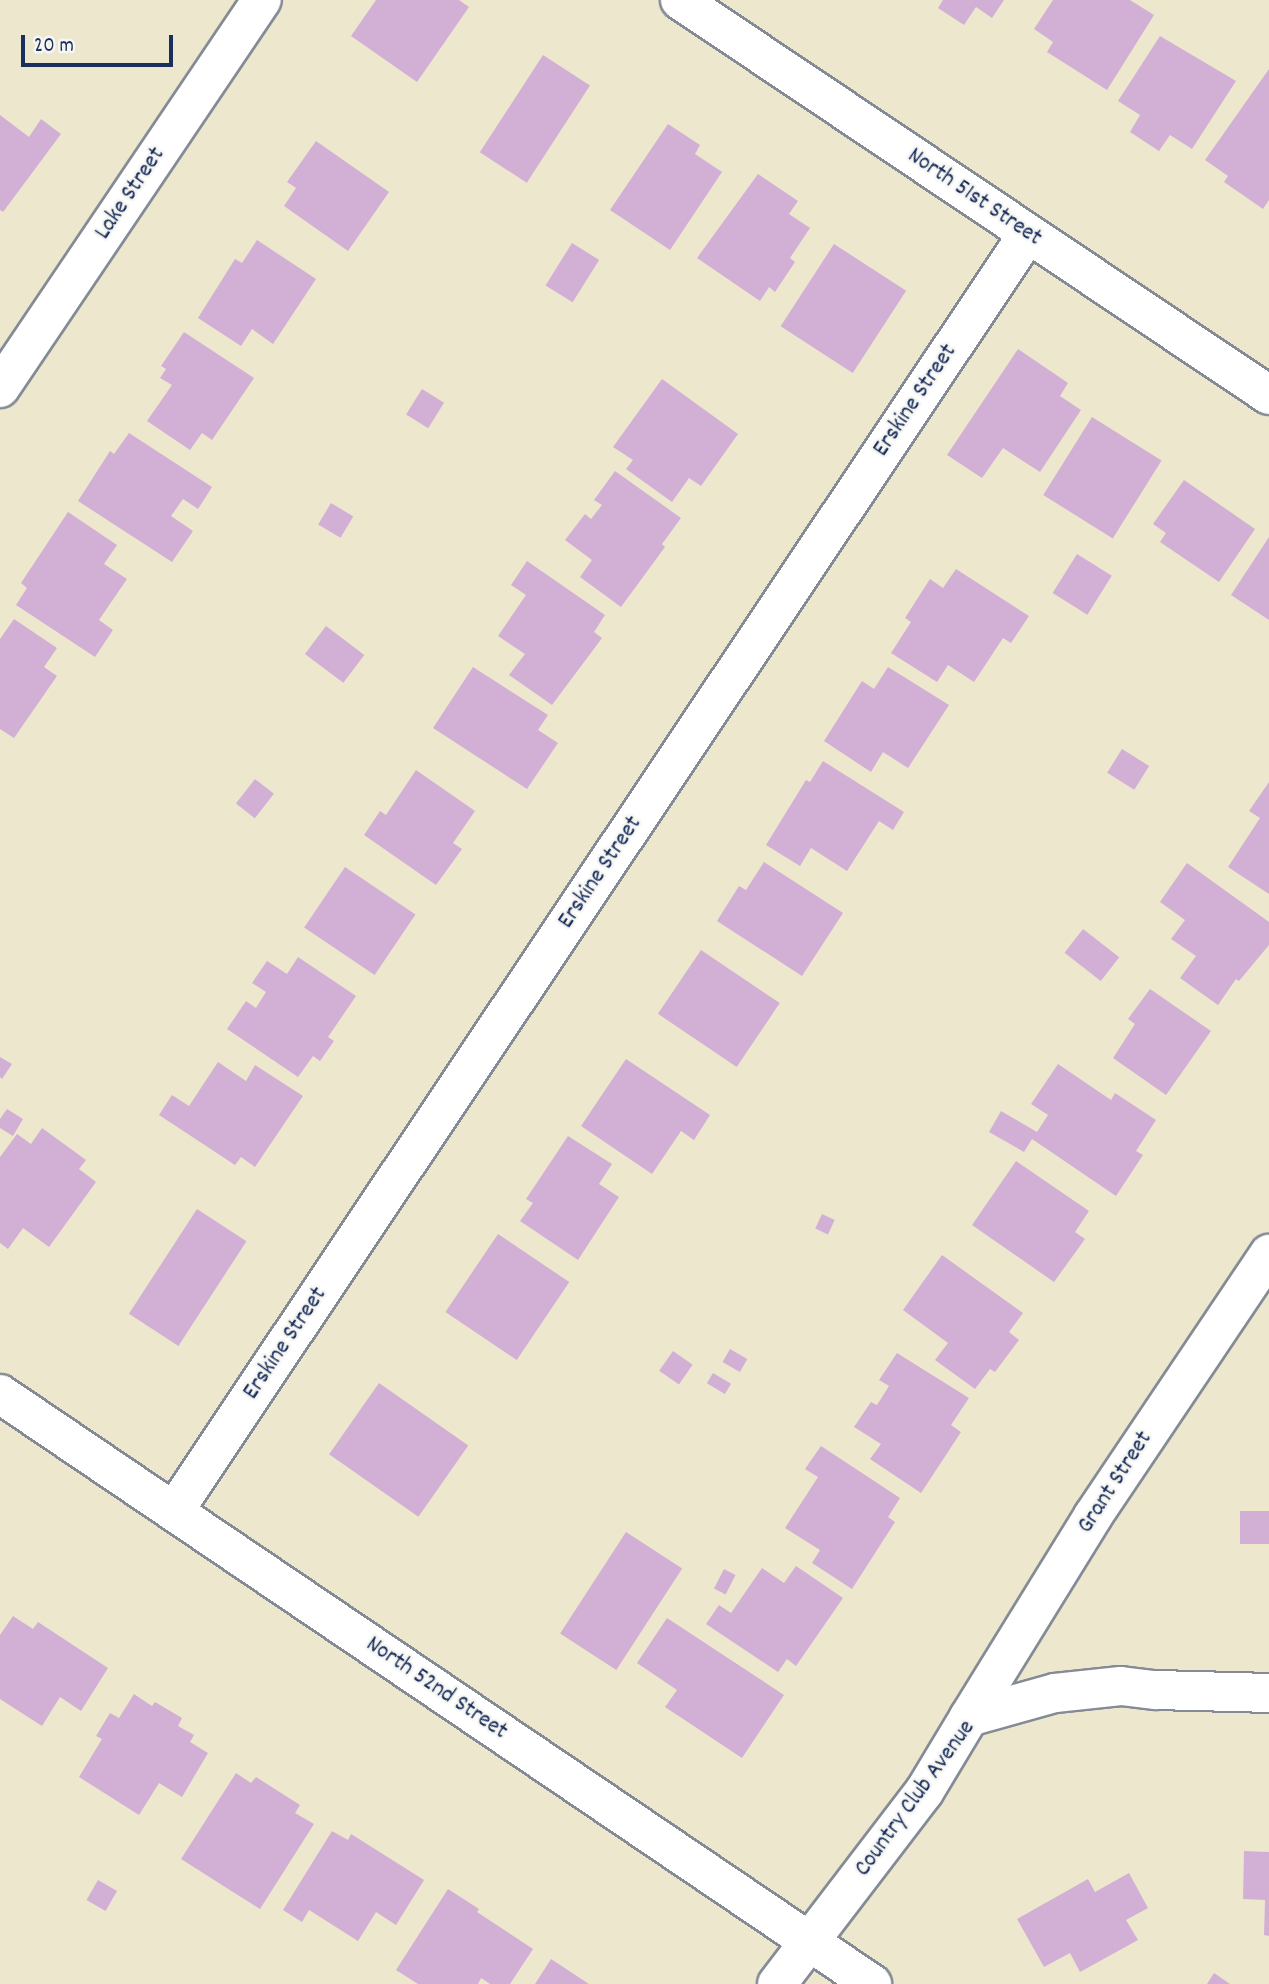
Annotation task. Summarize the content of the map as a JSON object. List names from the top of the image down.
{
  "streets": {
    "street": [
      "Lake Street",
      "North 51st Street",
      "Erskine Street",
      "Grant Street",
      "North 52nd Street",
      "Country Club Avenue"
    ]
  },
  "crossings": [
    ["North 51st Street", "Erskine Street"],
    ["Erskine Street", "North 52nd Street"],
    ["Grant Street", "Country Club Avenue"],
    ["North 52nd Street", "Country Club Avenue"]
  ],
  "scale_bar": "20 m"
}
